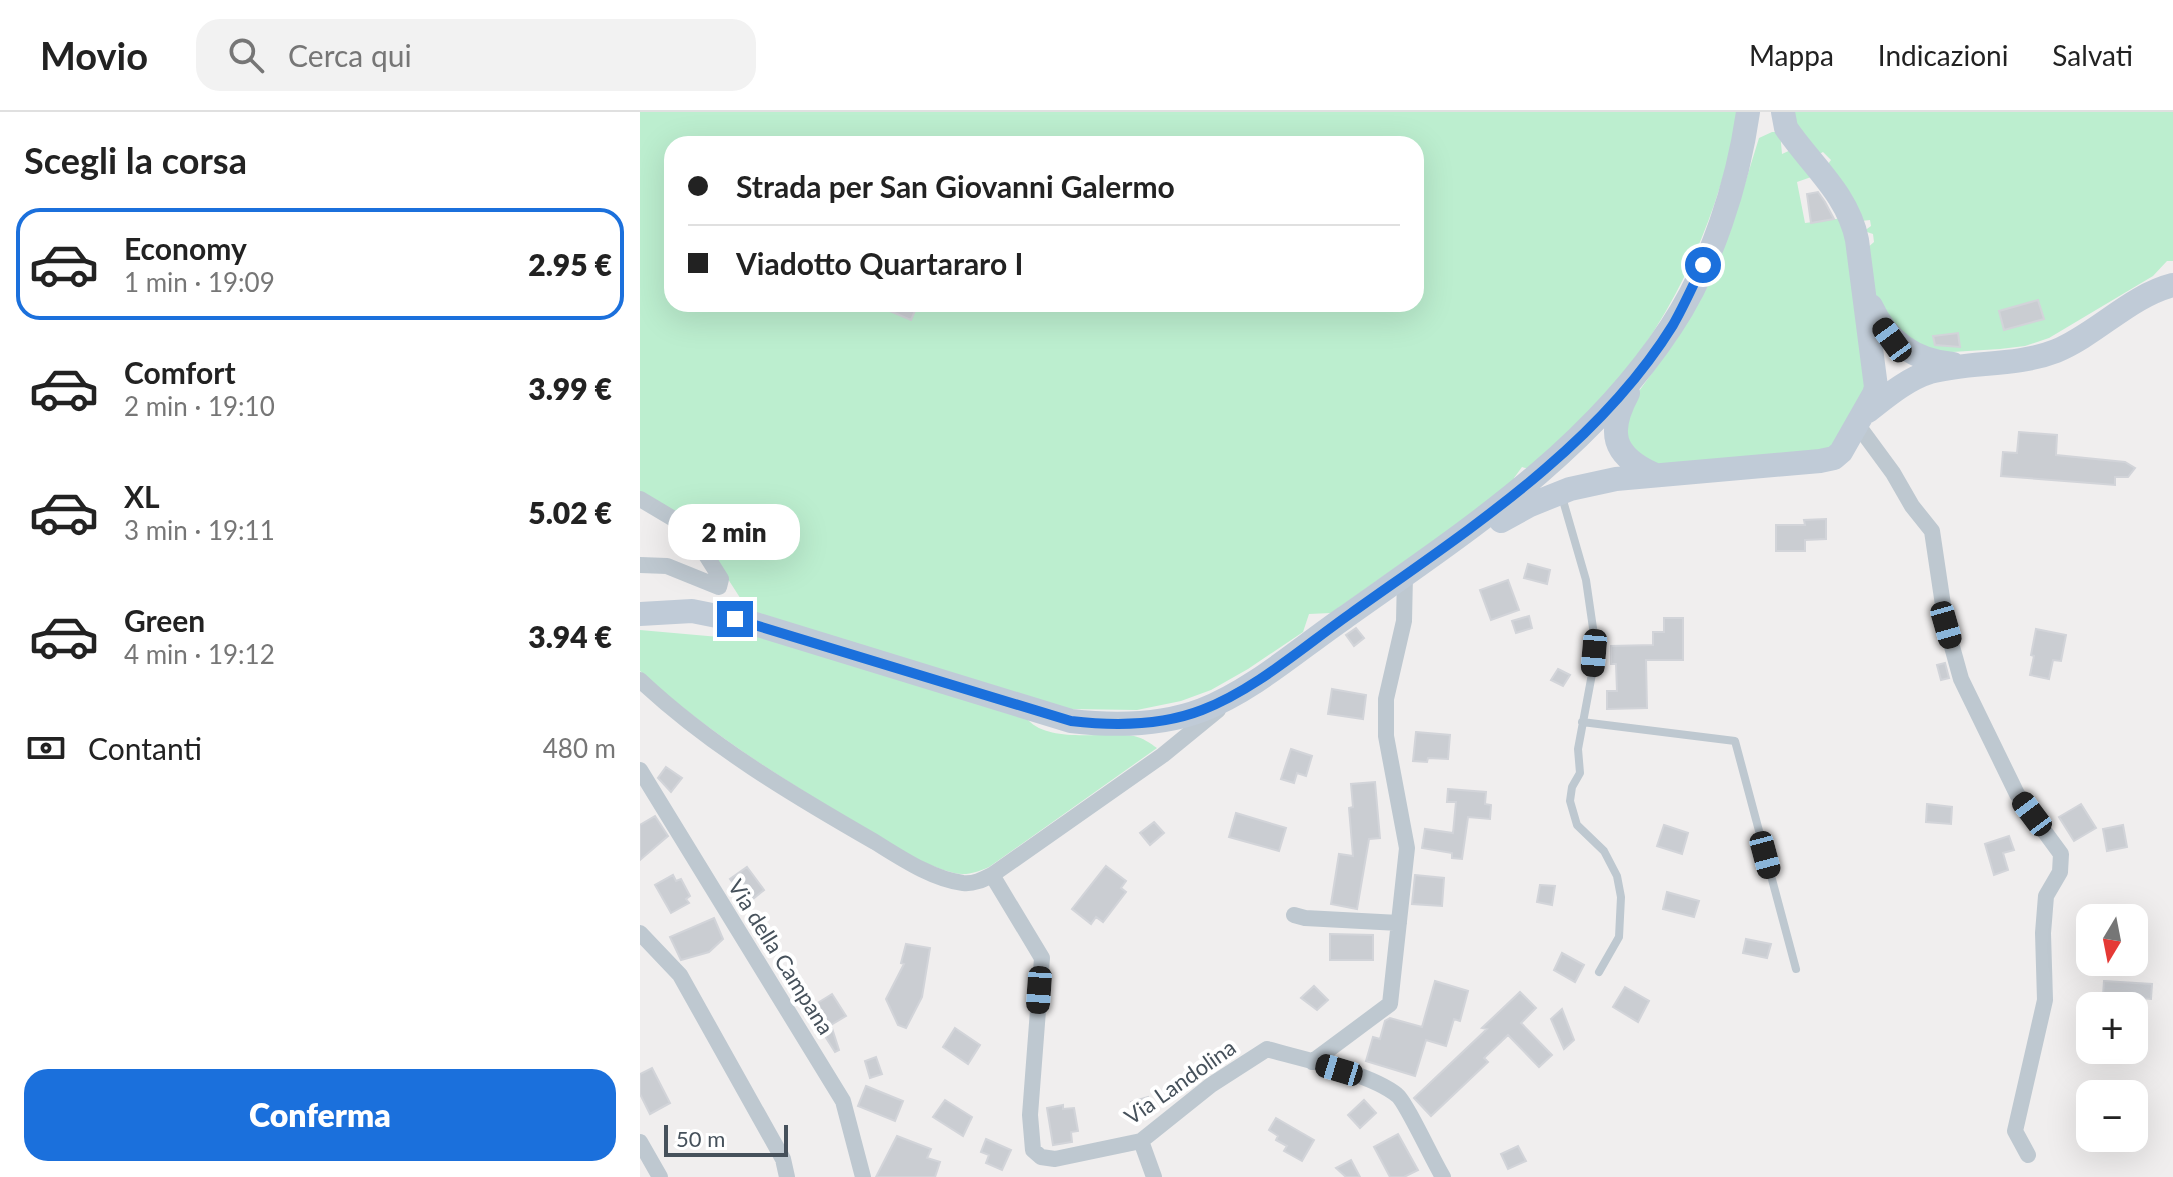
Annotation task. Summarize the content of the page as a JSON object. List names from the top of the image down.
{
  "streets": {
    "street": ["Via della Campana", "Via Landolina"]
  },
  "scale_bar": "50 m",
  "north": "bottom",
  "page": {
    "header": "Movio",
    "search": "Cerca qui",
    "nav": ["Mappa", "Indicazioni", "Salvati"],
    "heading": "Scegli la corsa",
    "banner": ["Strada per San Giovanni Galermo", "Viadotto Quartararo I"],
    "list": [
      {
        "name": "Economy",
        "note": "1 min · 19:09",
        "value": "2.95 €"
      },
      {
        "name": "Comfort",
        "note": "2 min · 19:10",
        "value": "3.99 €"
      },
      {
        "name": "XL",
        "note": "3 min · 19:11",
        "value": "5.02 €"
      },
      {
        "name": "Green",
        "note": "4 min · 19:12",
        "value": "3.94 €"
      }
    ],
    "bubble": "2 min",
    "pay": ["Contanti", "480 m"],
    "map_buttons": ["+", "−"],
    "buttons": "Conferma",
    "scale": "50 m"
  }
}
